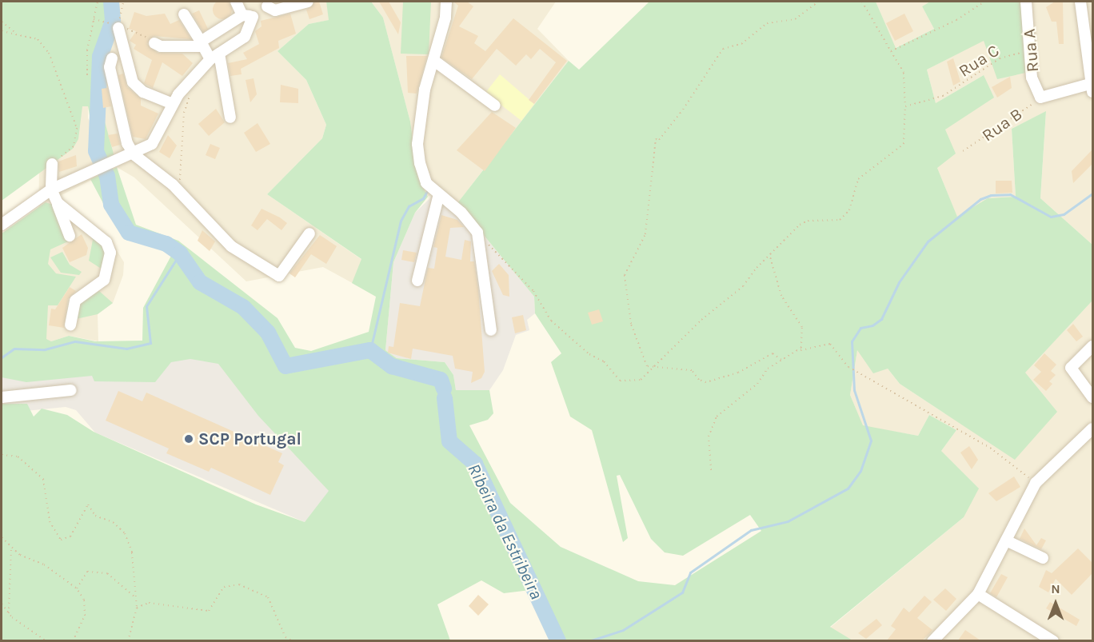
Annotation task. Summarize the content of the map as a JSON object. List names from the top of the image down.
{
  "streets": {
    "street": ["Rua A"],
    "path": ["Rua C", "Rua B"]
  },
  "crossings": [
    ["Rua A", "Rua C"],
    ["Rua A", "Rua B"]
  ],
  "water": ["Ribeira da Estribeira"],
  "places": ["SCP Portugal"],
  "north": "top"
}
